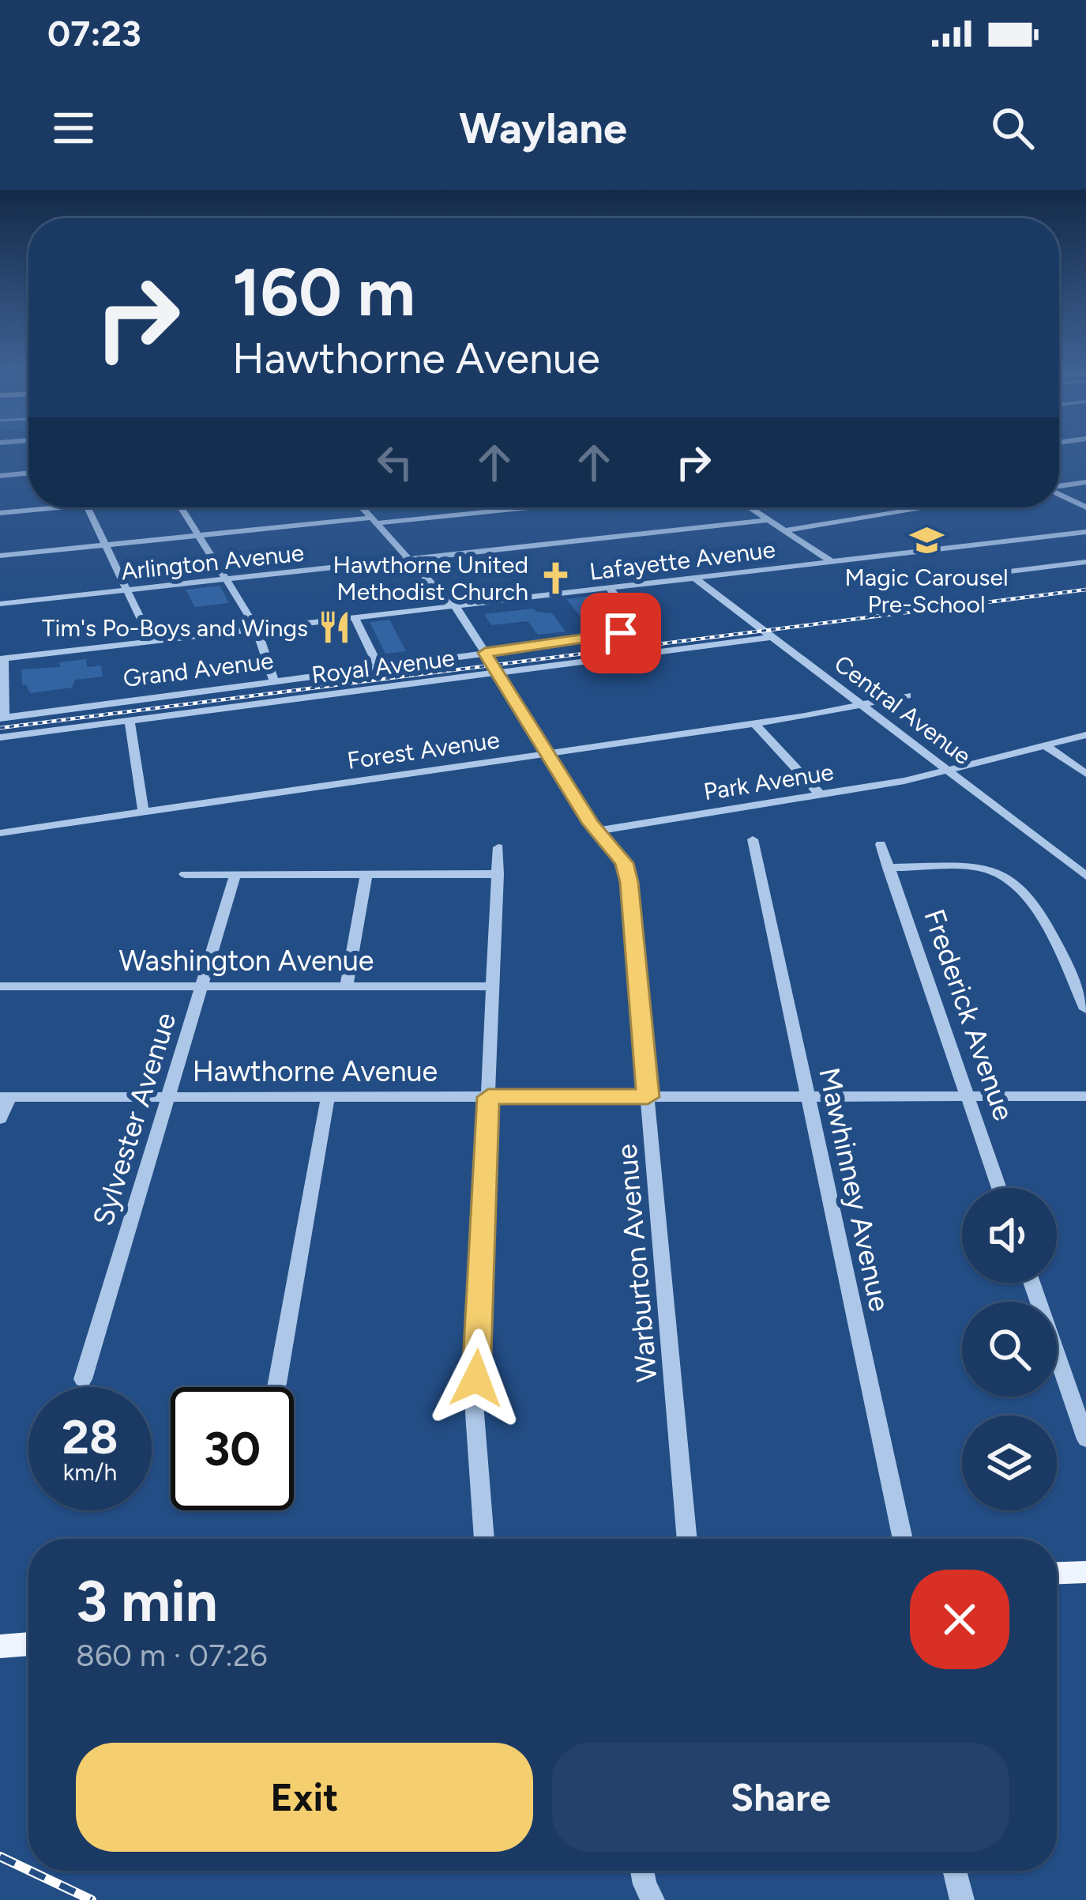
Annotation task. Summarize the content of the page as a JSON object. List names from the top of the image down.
{
  "streets": {
    "street": [
      "Lafayette Avenue",
      "Arlington Avenue",
      "Royal Avenue",
      "Grand Avenue",
      "Central Avenue",
      "Forest Avenue",
      "Park Avenue",
      "Washington Avenue",
      "Frederick Avenue",
      "Hawthorne Avenue",
      "Sylvester Avenue",
      "Mawhinney Avenue",
      "Warburton Avenue"
    ]
  },
  "crossings": [
    ["Lafayette Avenue", "Grand Avenue"],
    ["Lafayette Avenue", "Central Avenue"],
    ["Lafayette Avenue", "Warburton Avenue"],
    ["Arlington Avenue", "Warburton Avenue"],
    ["Royal Avenue", "Central Avenue"],
    ["Royal Avenue", "Warburton Avenue"],
    ["Grand Avenue", "Warburton Avenue"],
    ["Central Avenue", "Forest Avenue"],
    ["Central Avenue", "Park Avenue"],
    ["Forest Avenue", "Warburton Avenue"],
    ["Park Avenue", "Warburton Avenue"],
    ["Washington Avenue", "Sylvester Avenue"],
    ["Frederick Avenue", "Hawthorne Avenue"],
    ["Hawthorne Avenue", "Sylvester Avenue"],
    ["Hawthorne Avenue", "Mawhinney Avenue"],
    ["Hawthorne Avenue", "Warburton Avenue"]
  ],
  "places": {
    "school or university": ["Magic Carousel Pre-School"],
    "church": ["Hawthorne United Methodist Church"],
    "restaurant": ["Tim's Po-Boys and Wings"]
  },
  "page": {
    "status": "07:23",
    "header": "Waylane",
    "turn": ["160 m", "Hawthorne Avenue"],
    "speed": "28 km/h",
    "limit": "30",
    "heading": ["3 min", "860 m · 07:26"],
    "buttons": ["Exit", "Share"]
  }
}
